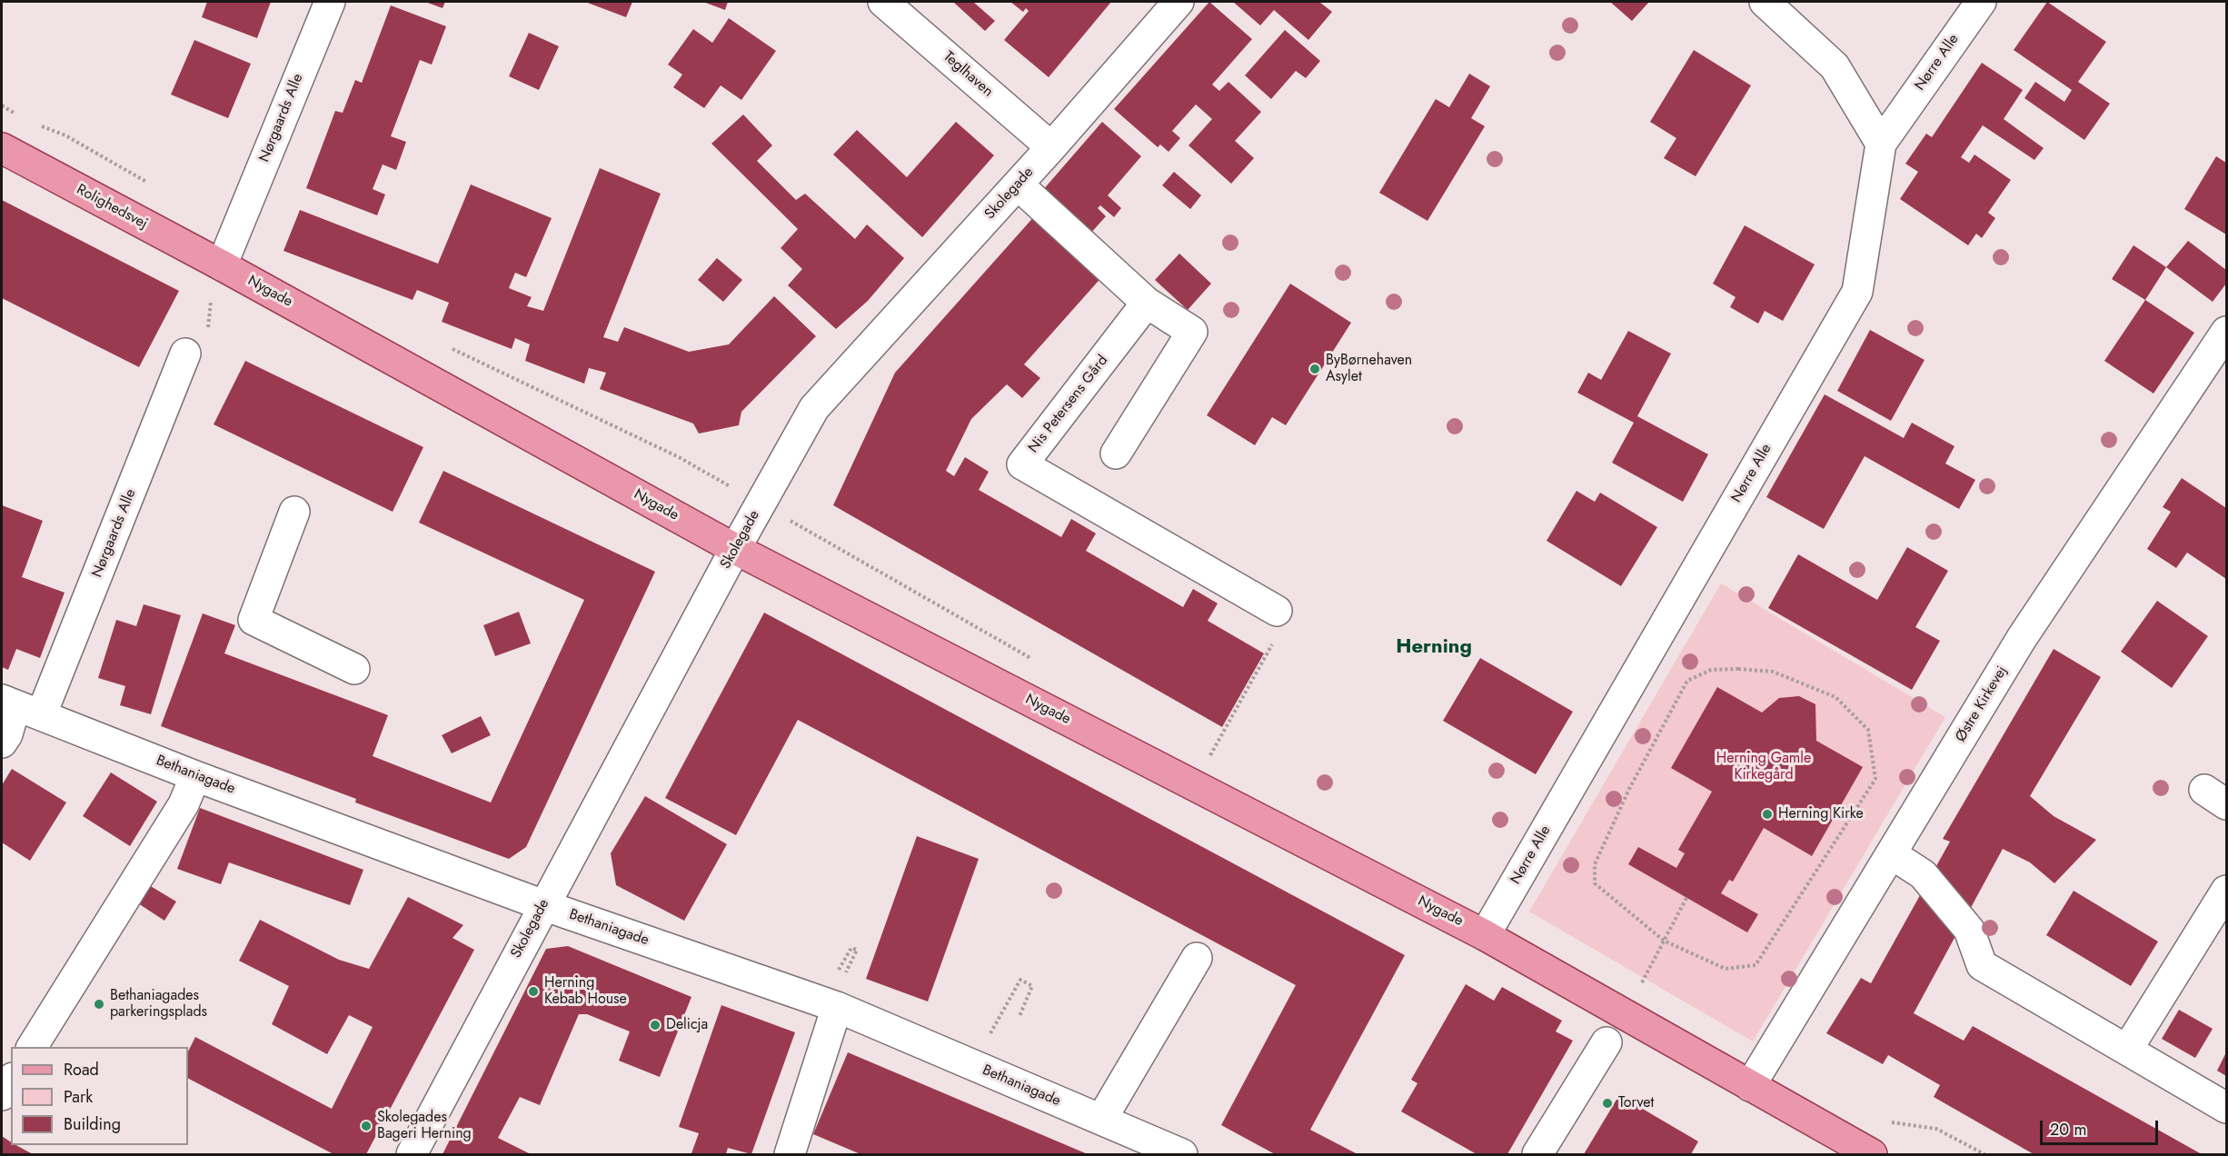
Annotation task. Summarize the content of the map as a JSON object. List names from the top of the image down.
{
  "streets": {
    "main road": ["Rolighedsvej", "Nygade"],
    "street": [
      "Nørre Alle",
      "Teglhaven",
      "Nørgaards Alle",
      "Skolegade",
      "Nis Petersens Gård",
      "Østre Kirkevej",
      "Bethaniagade"
    ]
  },
  "crossings": [
    ["Nørre Alle", "Nygade"],
    ["Teglhaven", "Skolegade"],
    ["Nørgaards Alle", "Rolighedsvej"],
    ["Nørgaards Alle", "Nygade"],
    ["Nørgaards Alle", "Bethaniagade"],
    ["Skolegade", "Nygade"],
    ["Skolegade", "Bethaniagade"],
    ["Rolighedsvej", "Nygade"],
    ["Nygade", "Østre Kirkevej"]
  ],
  "districts": ["Herning"],
  "parks": ["Herning Gamle Kirkegård"],
  "places": [
    "ByBørnehaven Asylet",
    "Herning Kirke",
    "Herning Kebab House",
    "Bethaniagades parkeringsplads",
    "Delicja",
    "Torvet",
    "Skolegades Bageri Herning"
  ],
  "legend": ["Road", "Park", "Building"],
  "scale_bar": "20 m"
}
